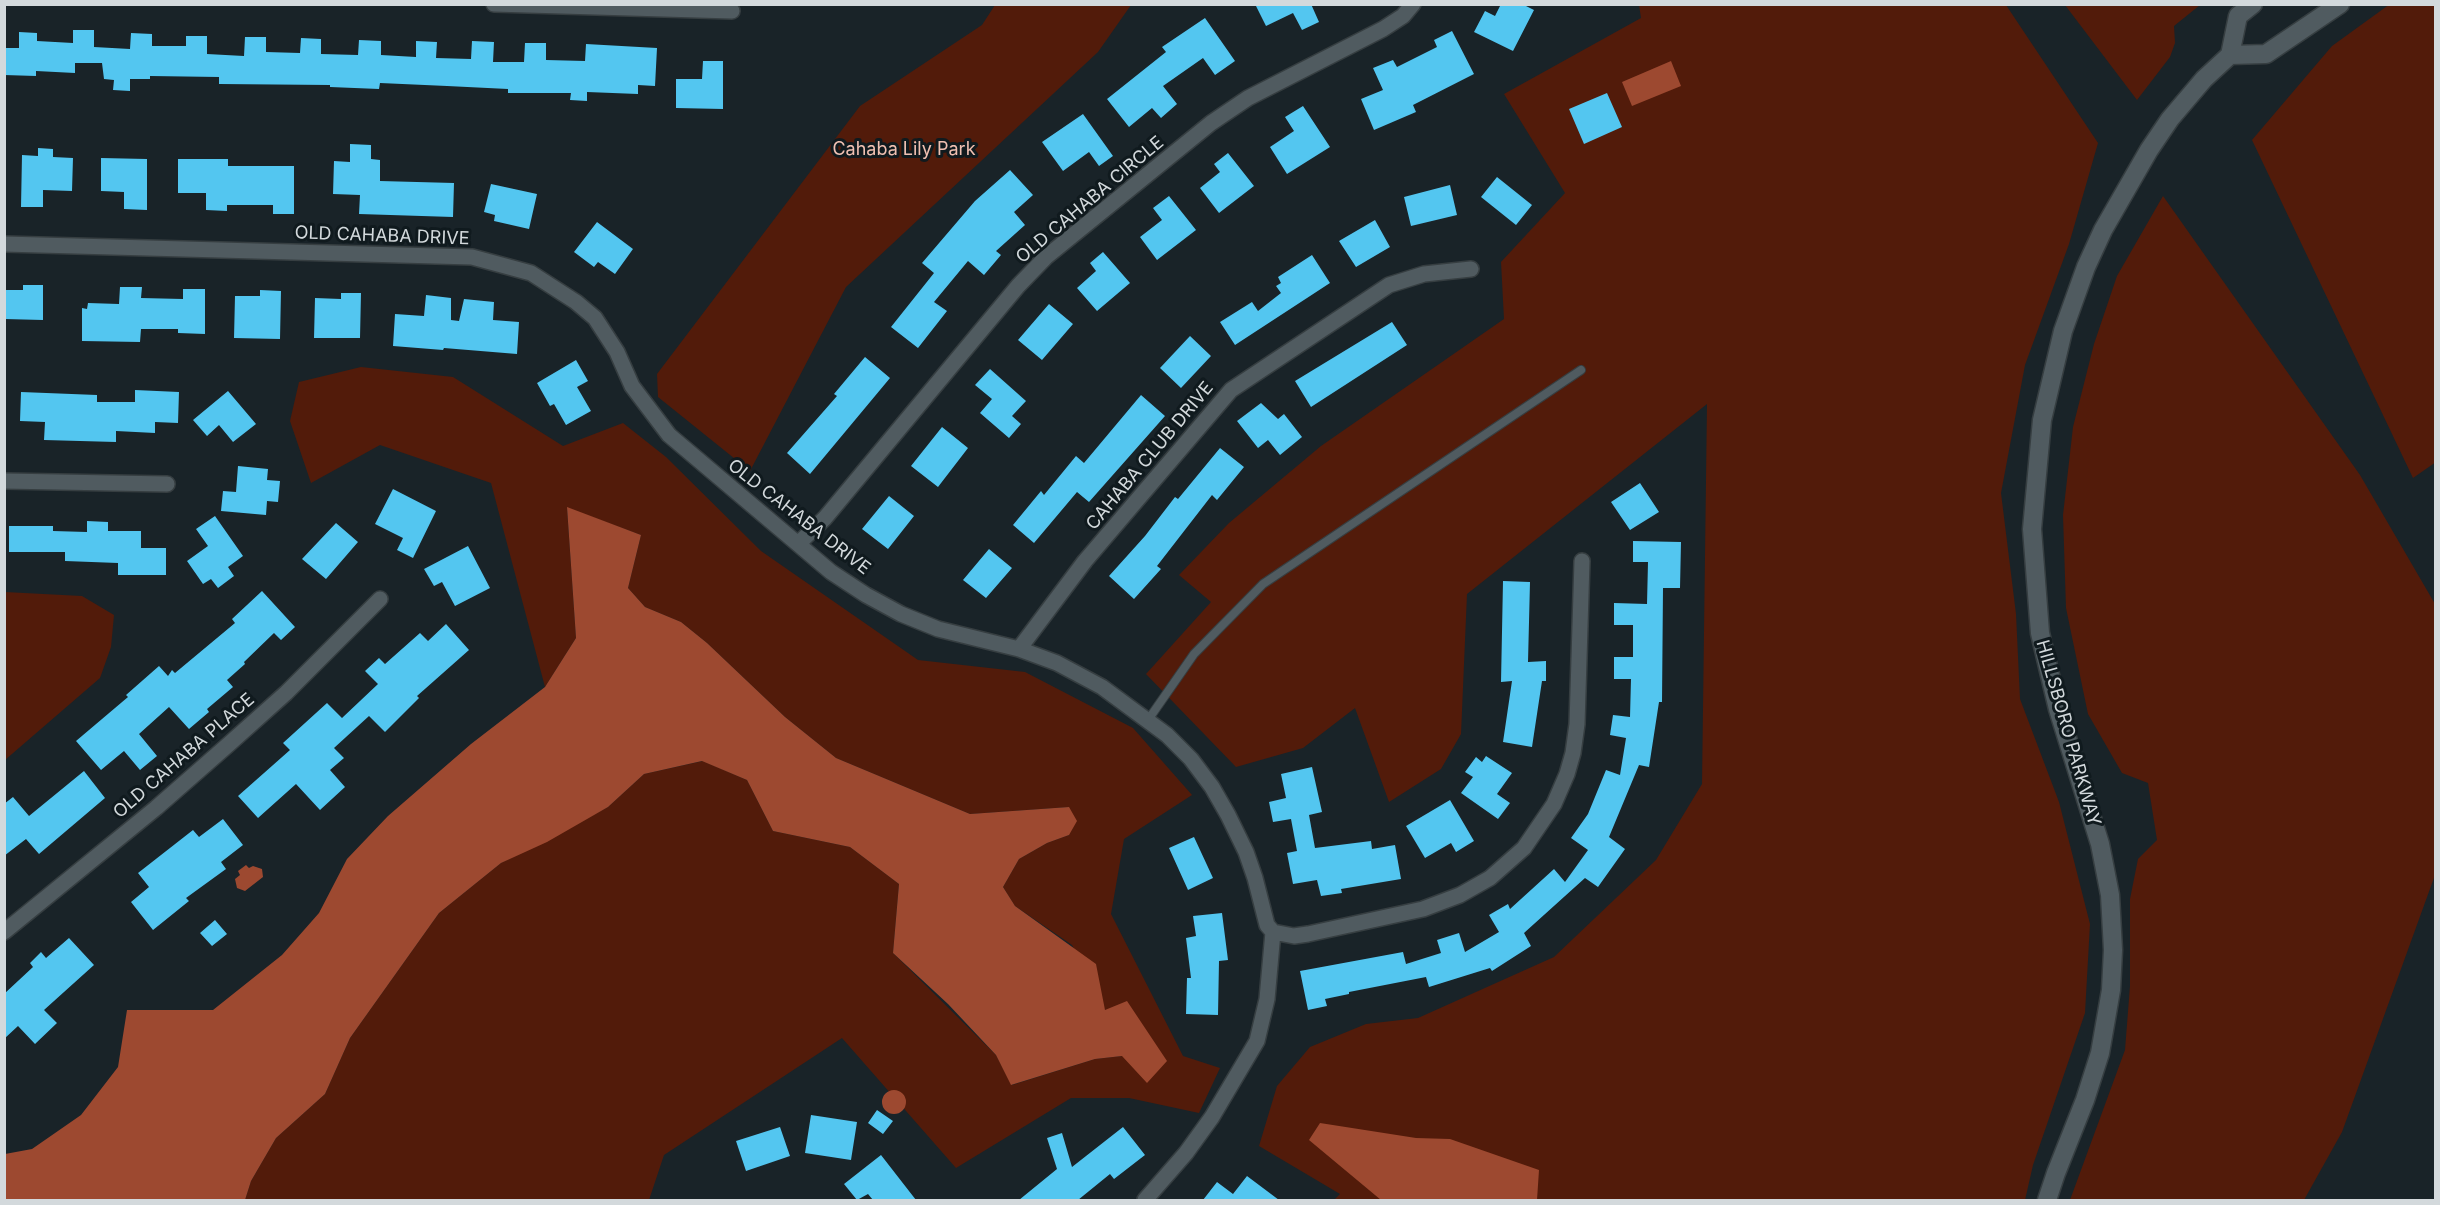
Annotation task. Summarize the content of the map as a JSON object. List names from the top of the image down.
{
  "streets": {
    "street": [
      "OLD CAHABA CIRCLE",
      "OLD CAHABA DRIVE",
      "CAHABA CLUB DRIVE",
      "HILLSBORO PARKWAY",
      "OLD CAHABA PLACE"
    ]
  },
  "crossings": [
    ["OLD CAHABA CIRCLE", "OLD CAHABA DRIVE"],
    ["OLD CAHABA DRIVE", "CAHABA CLUB DRIVE"]
  ],
  "parks": ["Cahaba Lily Park"]
}
